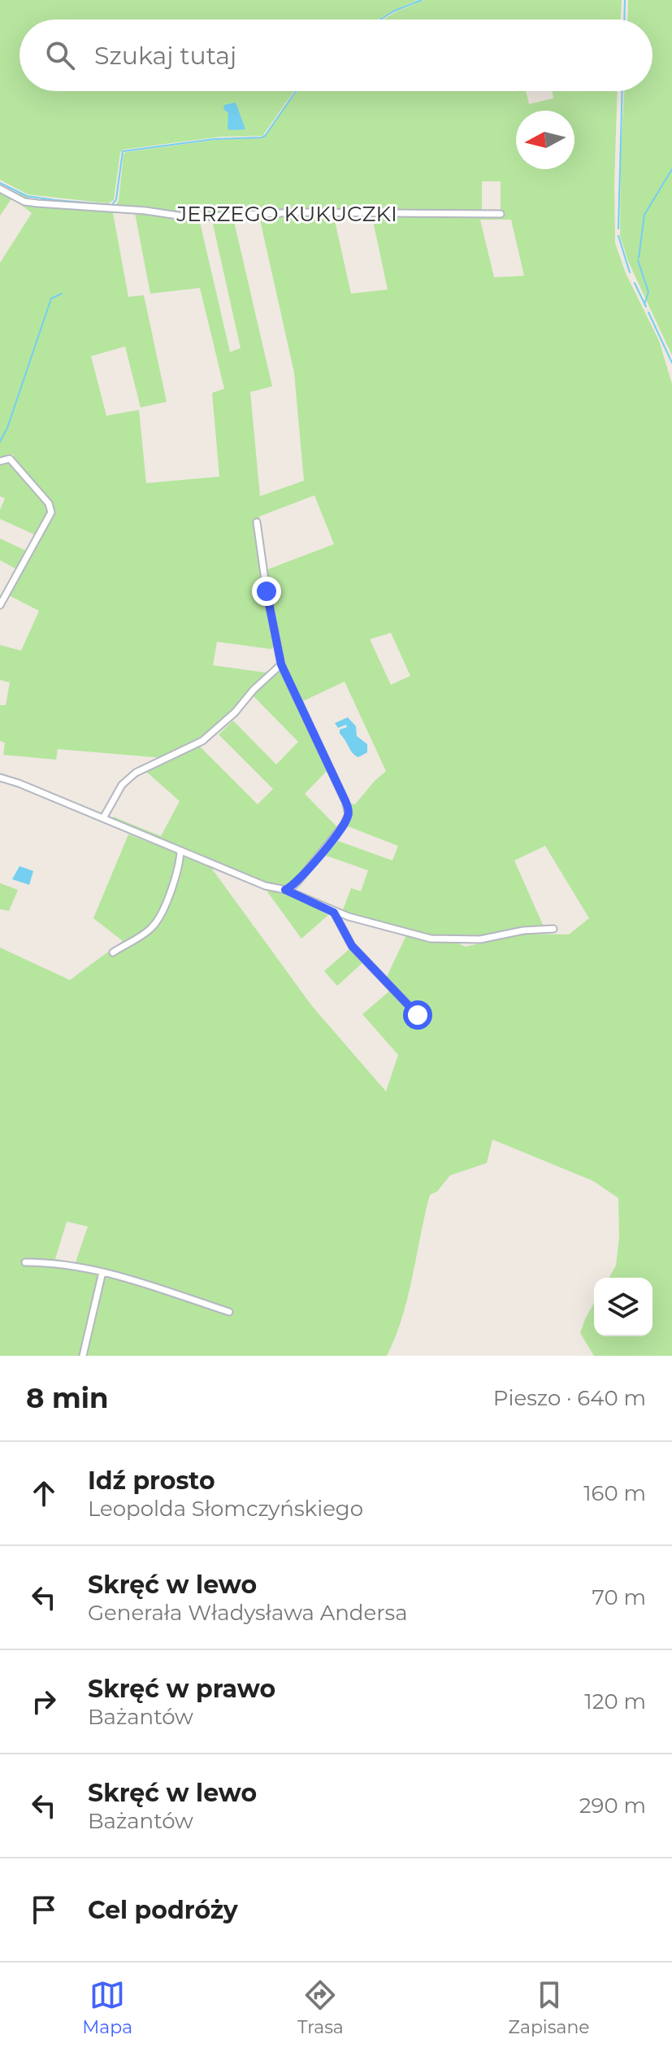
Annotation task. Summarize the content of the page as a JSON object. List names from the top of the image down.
{
  "streets": {
    "street": ["JERZEGO KUKUCZKI"]
  },
  "north": "left",
  "page": {
    "search": "Szukaj tutaj",
    "heading": ["8 min", "Pieszo · 640 m"],
    "list": [
      ["Idź prosto", "Leopolda Słomczyńskiego", "160 m"],
      ["Skręć w lewo", "Generała Władysława Andersa", "70 m"],
      ["Skręć w prawo", "Bażantów", "120 m"],
      ["Skręć w lewo", "Bażantów", "290 m"],
      "Cel podróży"
    ],
    "nav": ["Mapa", "Trasa", "Zapisane"]
  }
}
